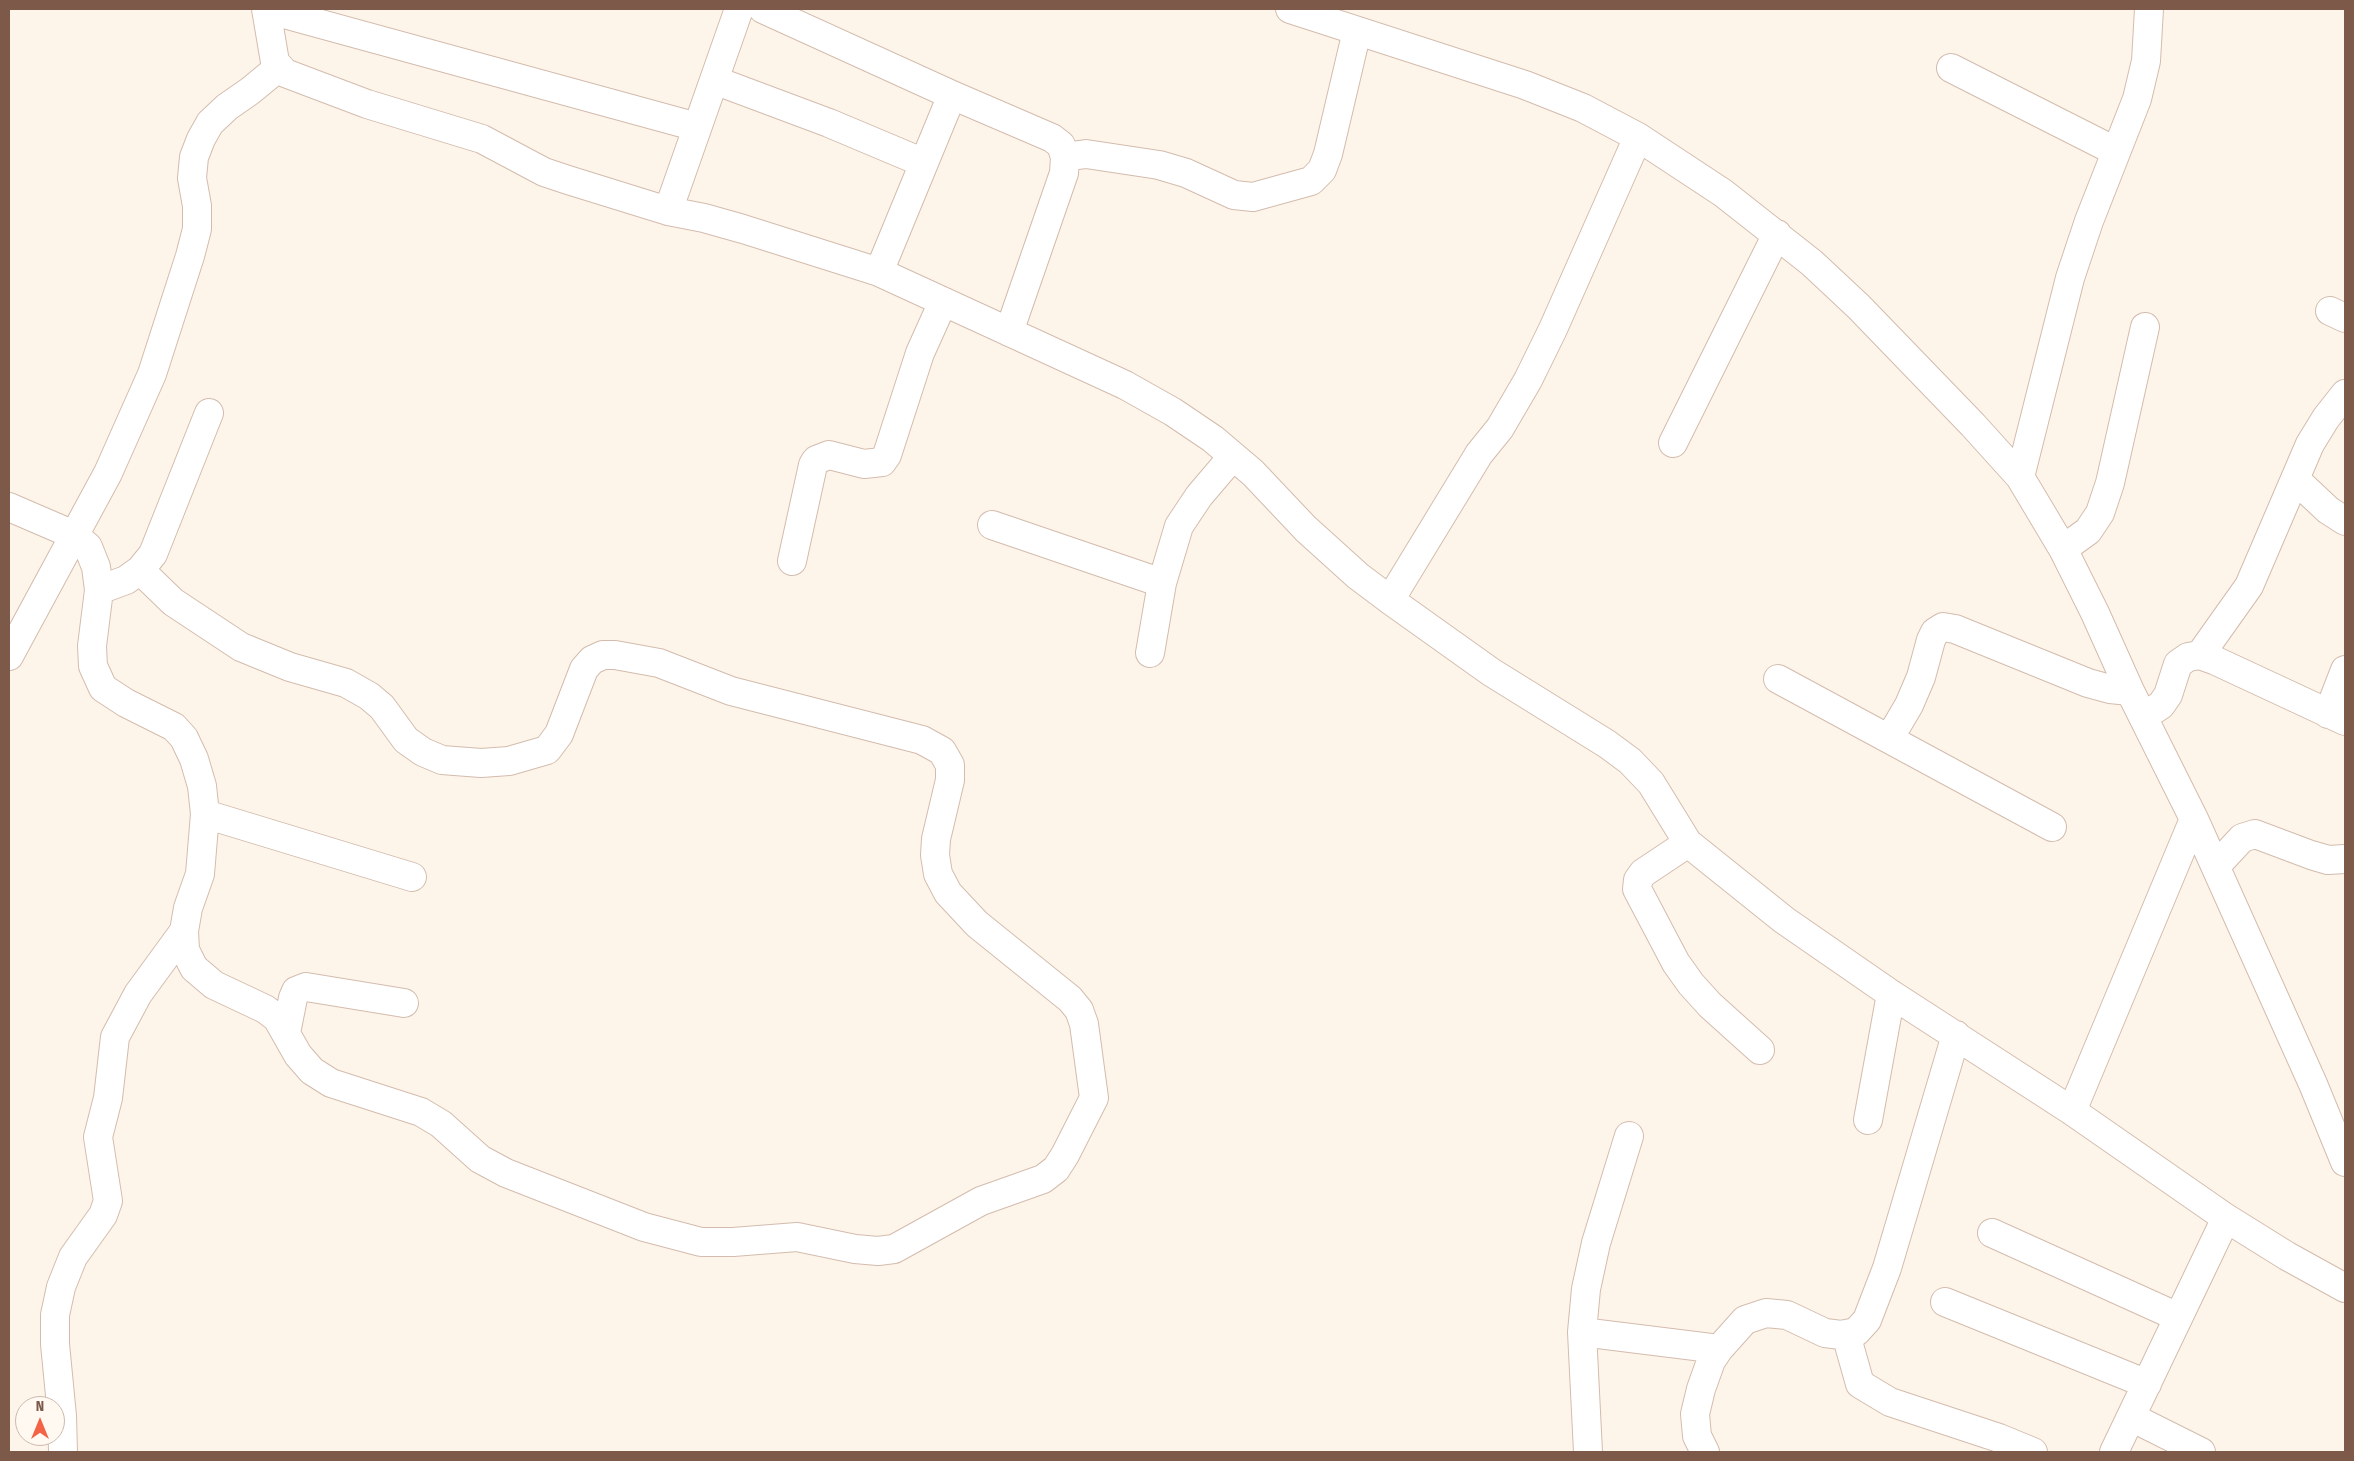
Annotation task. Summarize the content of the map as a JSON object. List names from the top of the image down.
{
  "north": "top"
}
